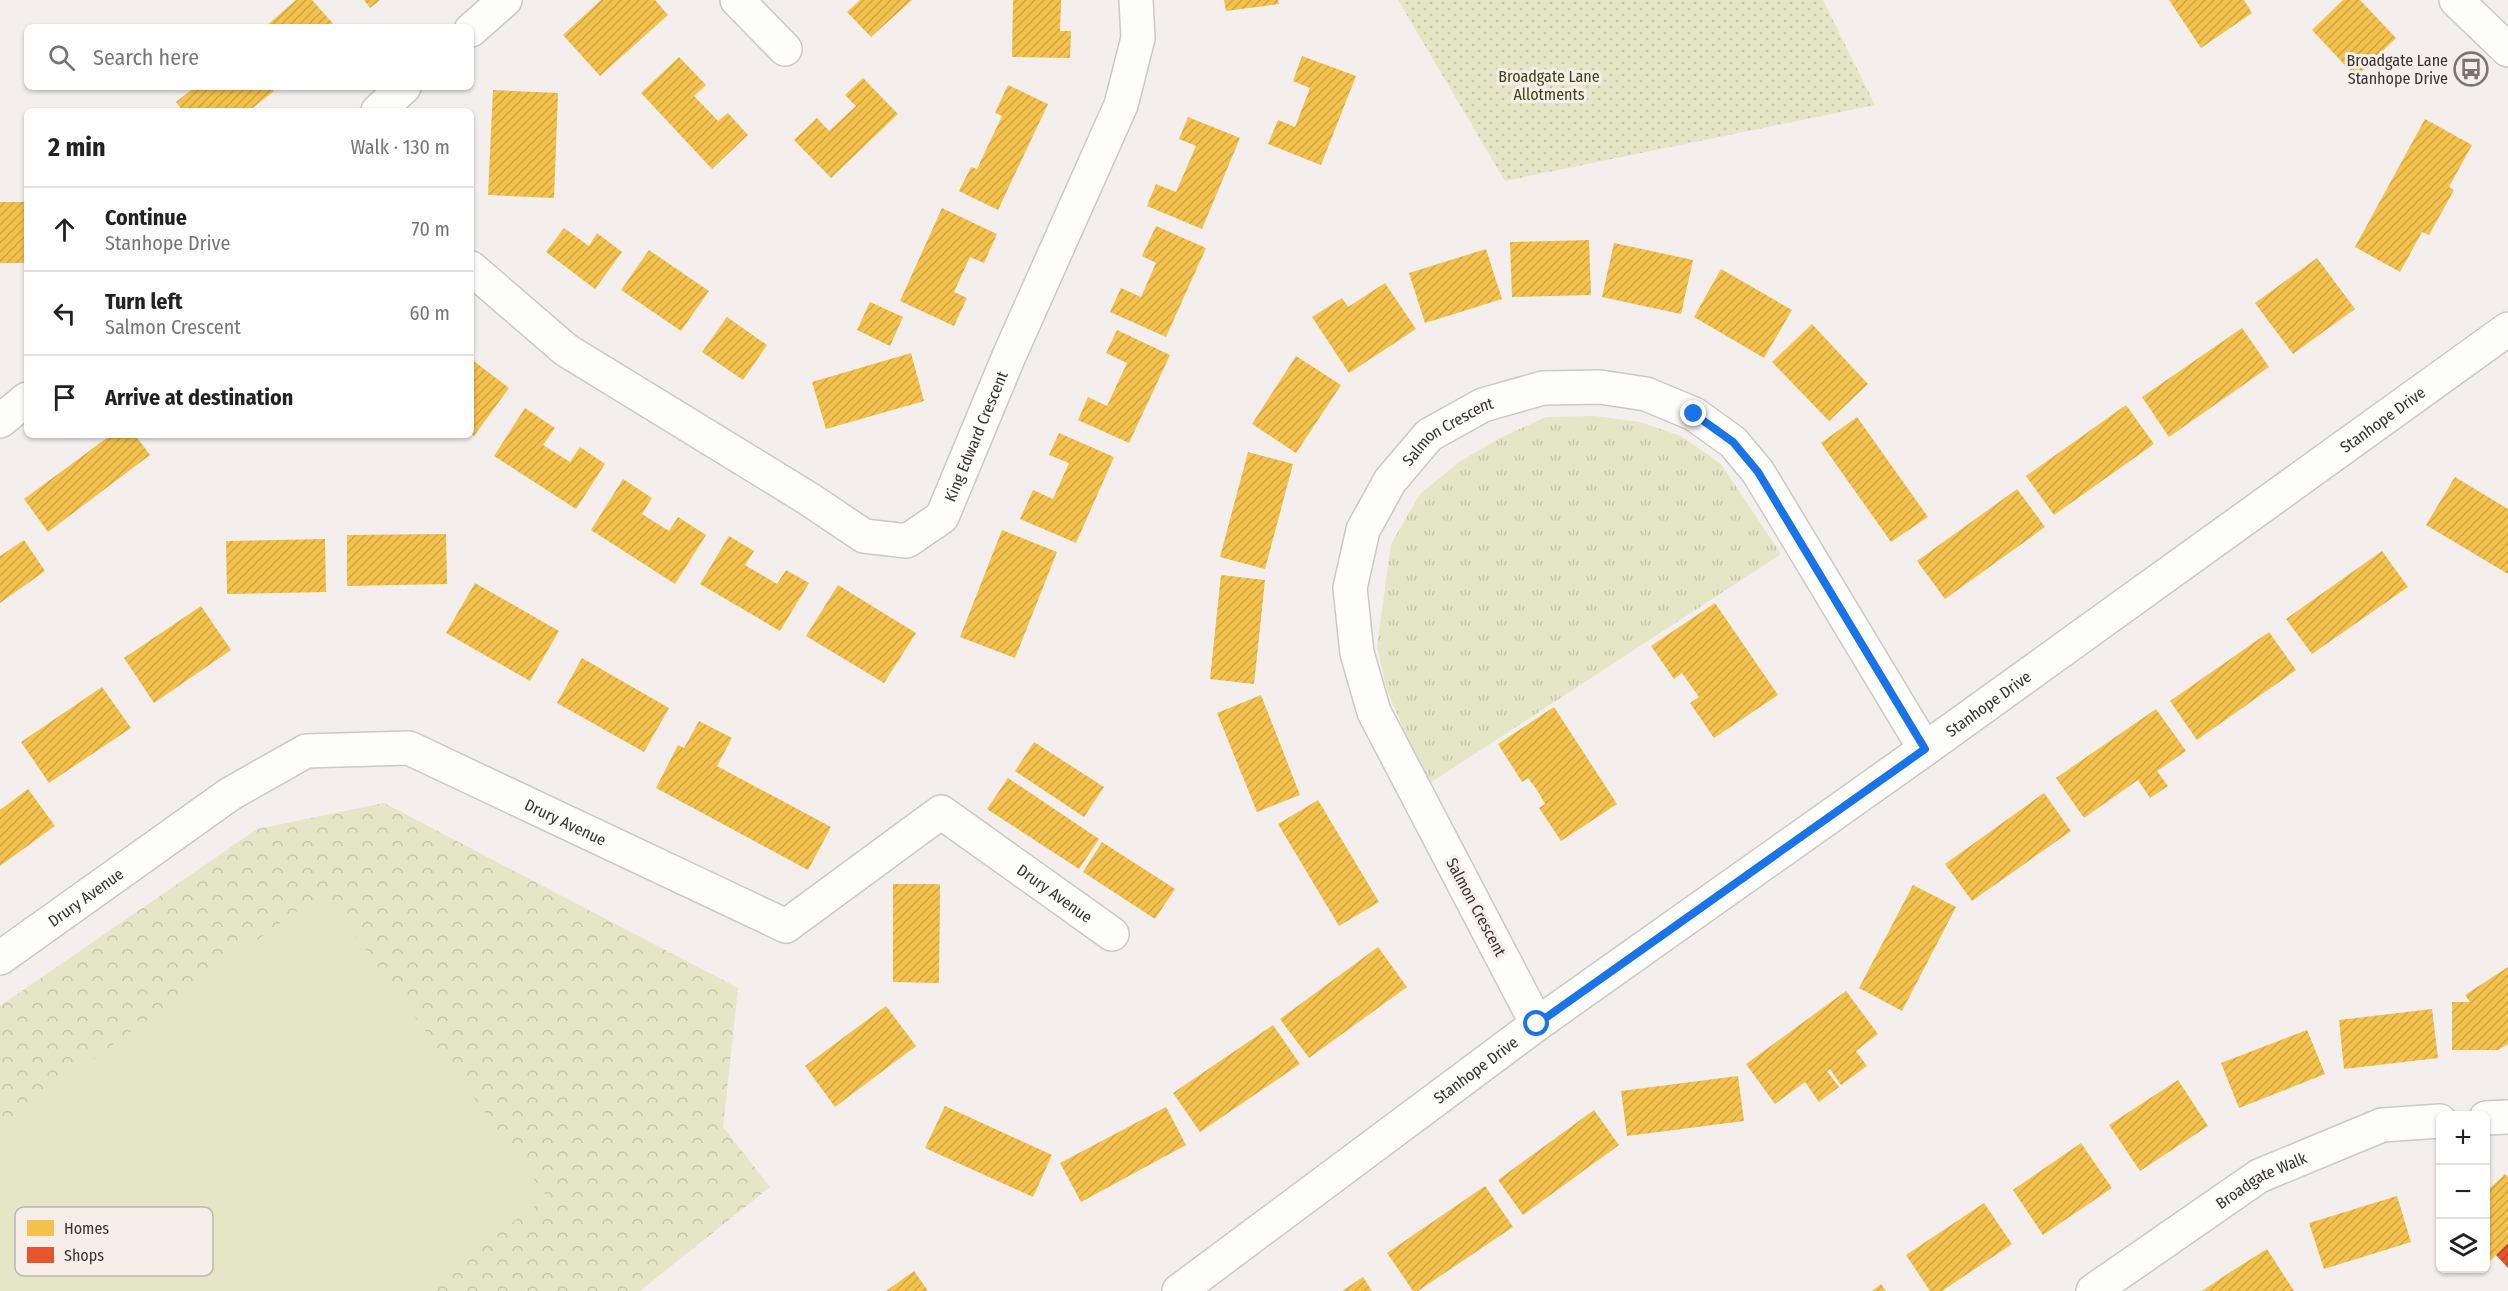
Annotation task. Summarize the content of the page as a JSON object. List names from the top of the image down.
{
  "streets": {
    "street": [
      "Stanhope Drive",
      "Salmon Crescent",
      "King Edward Crescent",
      "Drury Avenue",
      "Broadgate Walk"
    ]
  },
  "crossings": [
    ["Stanhope Drive", "Salmon Crescent"]
  ],
  "parks": ["Broadgate Lane Allotments"],
  "places": {
    "bus stop": ["Broadgate Lane Stanhope Drive"]
  },
  "legend": ["Homes", "Shops"],
  "page": {
    "search": "Search here",
    "heading": ["2 min", "Walk · 130 m"],
    "list": [
      ["Continue", "Stanhope Drive", "70 m"],
      ["Turn left", "Salmon Crescent", "60 m"],
      "Arrive at destination"
    ],
    "map_buttons": ["+", "−"]
  }
}
